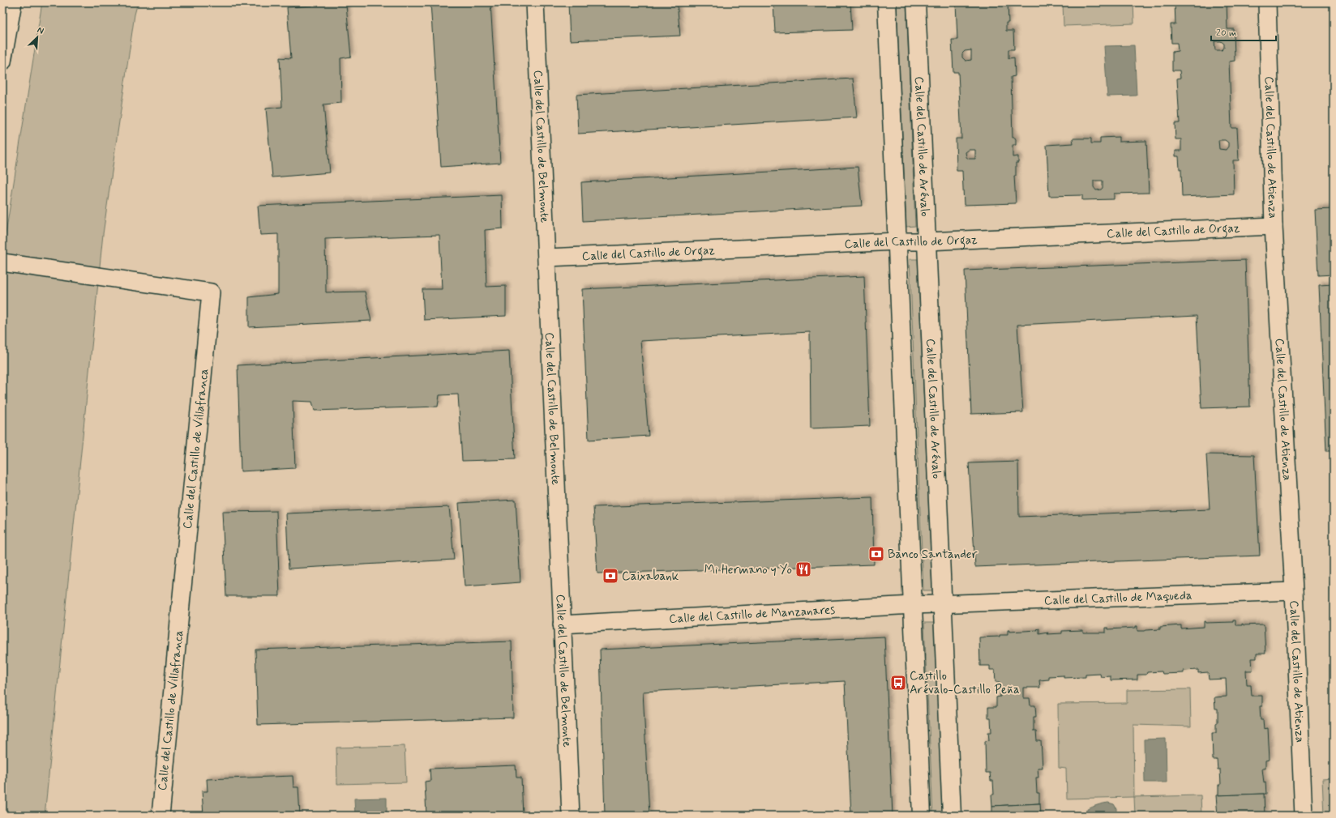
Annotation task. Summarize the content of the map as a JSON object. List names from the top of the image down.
{
  "streets": {
    "street": [
      "Calle del Castillo de Belmonte",
      "Calle del Castillo de Arévalo",
      "Calle del Castillo de Atienza",
      "Calle del Castillo de Orgaz",
      "Calle del Castillo de Villafranca",
      "Calle del Castillo de Maqueda",
      "Calle del Castillo de Manzanares"
    ]
  },
  "crossings": [
    ["Calle del Castillo de Belmonte", "Calle del Castillo de Orgaz"],
    ["Calle del Castillo de Belmonte", "Calle del Castillo de Manzanares"],
    ["Calle del Castillo de Arévalo", "Calle del Castillo de Orgaz"],
    ["Calle del Castillo de Arévalo", "Calle del Castillo de Maqueda"],
    ["Calle del Castillo de Arévalo", "Calle del Castillo de Manzanares"],
    ["Calle del Castillo de Atienza", "Calle del Castillo de Orgaz"],
    ["Calle del Castillo de Atienza", "Calle del Castillo de Maqueda"],
    ["Calle del Castillo de Maqueda", "Calle del Castillo de Manzanares"]
  ],
  "places": {
    "bank": ["Banco Santander", "Caixabank"],
    "restaurant": ["Mi Hermano y Yo"],
    "bus stop": ["Castillo Arévalo-Castillo Peña"]
  },
  "scale_bar": "20 m",
  "north": "top right"
}
